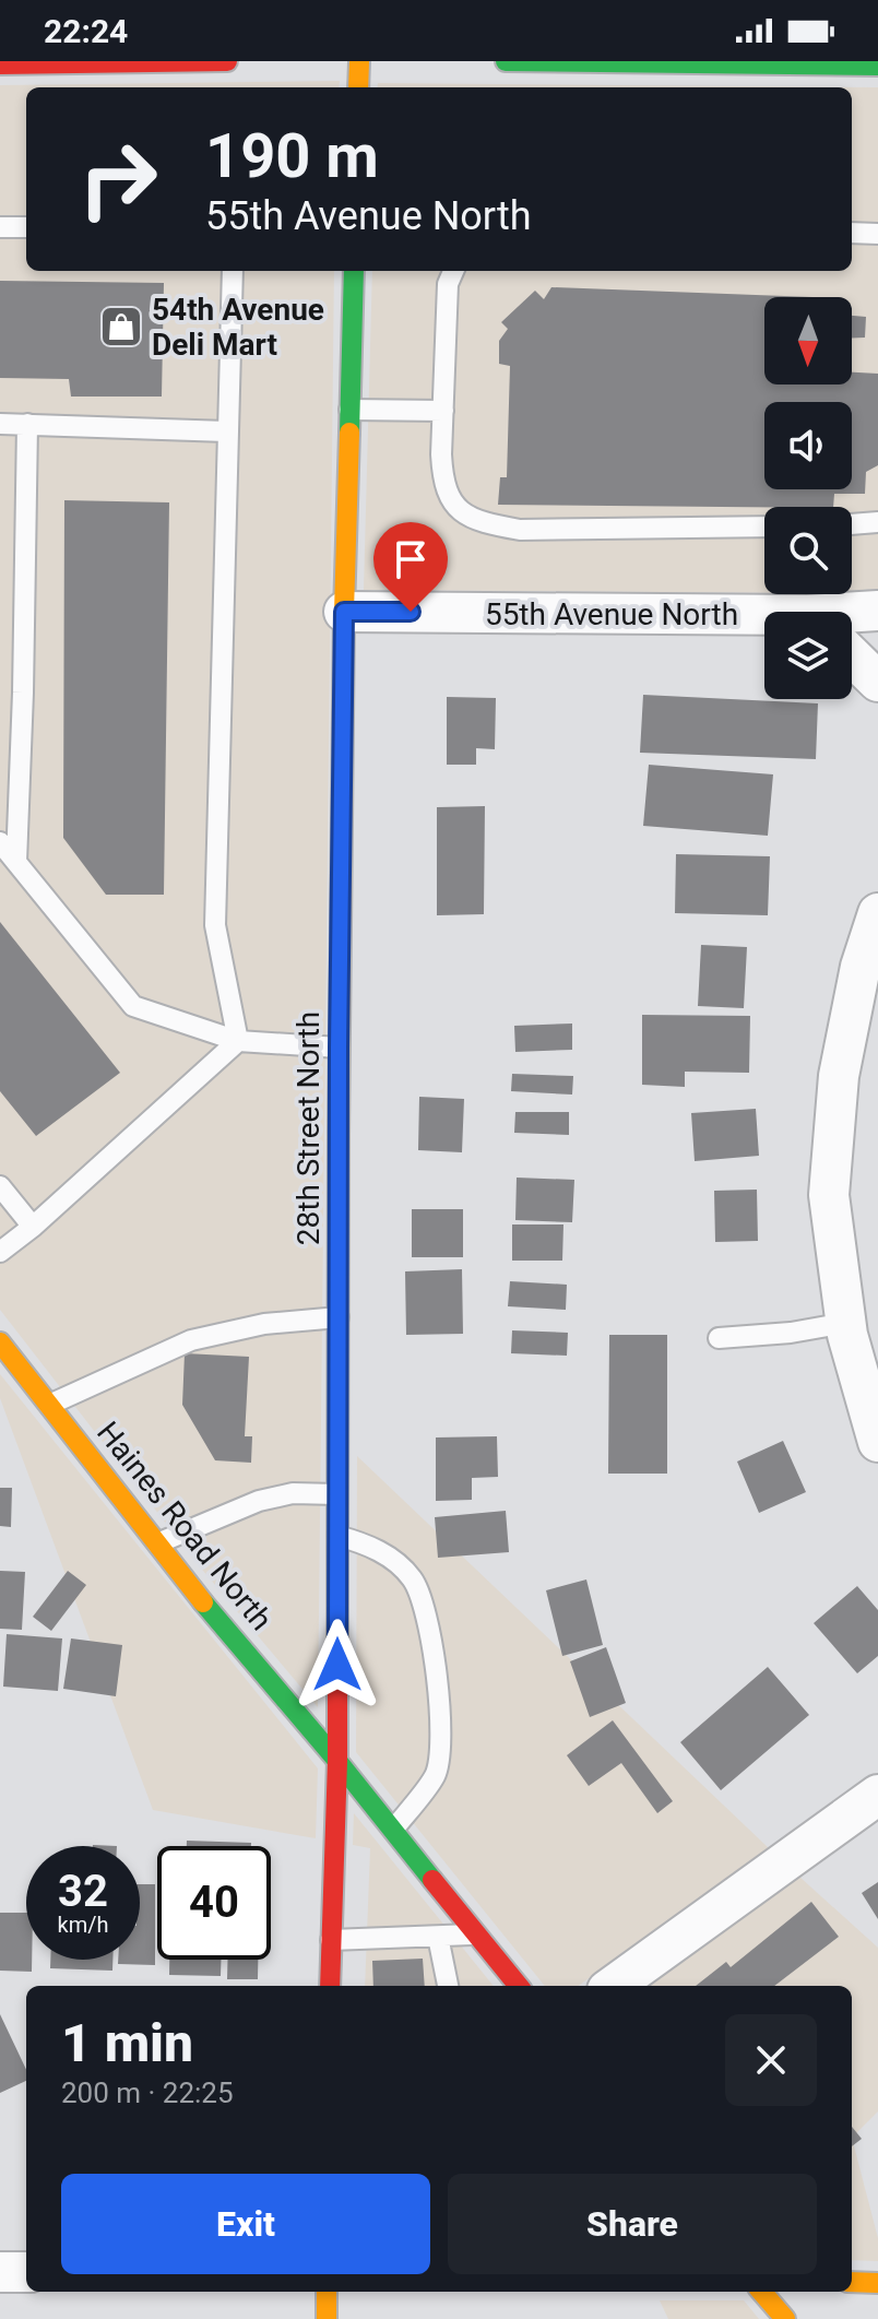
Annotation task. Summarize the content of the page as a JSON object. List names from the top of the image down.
{
  "streets": {
    "street": ["55th Avenue North", "28th Street North", "Haines Road North"]
  },
  "crossings": [
    ["55th Avenue North", "28th Street North"],
    ["28th Street North", "Haines Road North"]
  ],
  "places": {
    "shop": ["54th Avenue Deli Mart"]
  },
  "north": "bottom",
  "page": {
    "status": "22:24",
    "turn": ["190 m", "55th Avenue North"],
    "speed": "32 km/h",
    "limit": "40",
    "heading": ["1 min", "200 m · 22:25"],
    "buttons": ["Exit", "Share"]
  }
}
